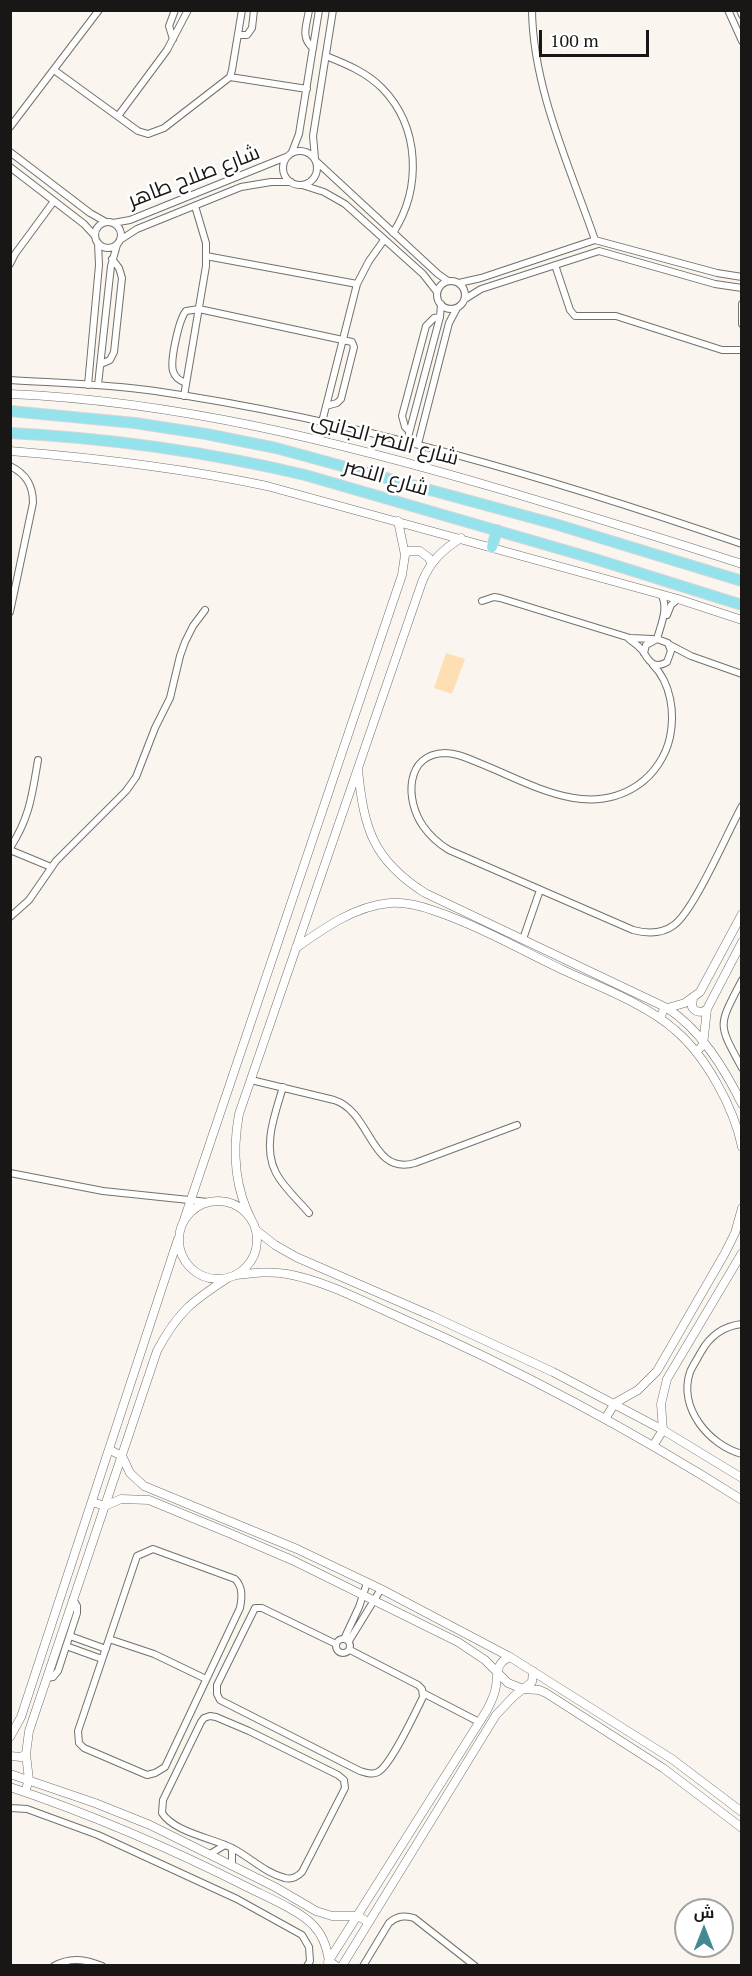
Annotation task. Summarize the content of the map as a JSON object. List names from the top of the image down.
{
  "streets": {
    "main road": ["شارع النصر"],
    "street": ["شارع صلاح طاهر", "شارع النصر الجانبى"]
  },
  "scale_bar": "100 m",
  "north": "top"
}
